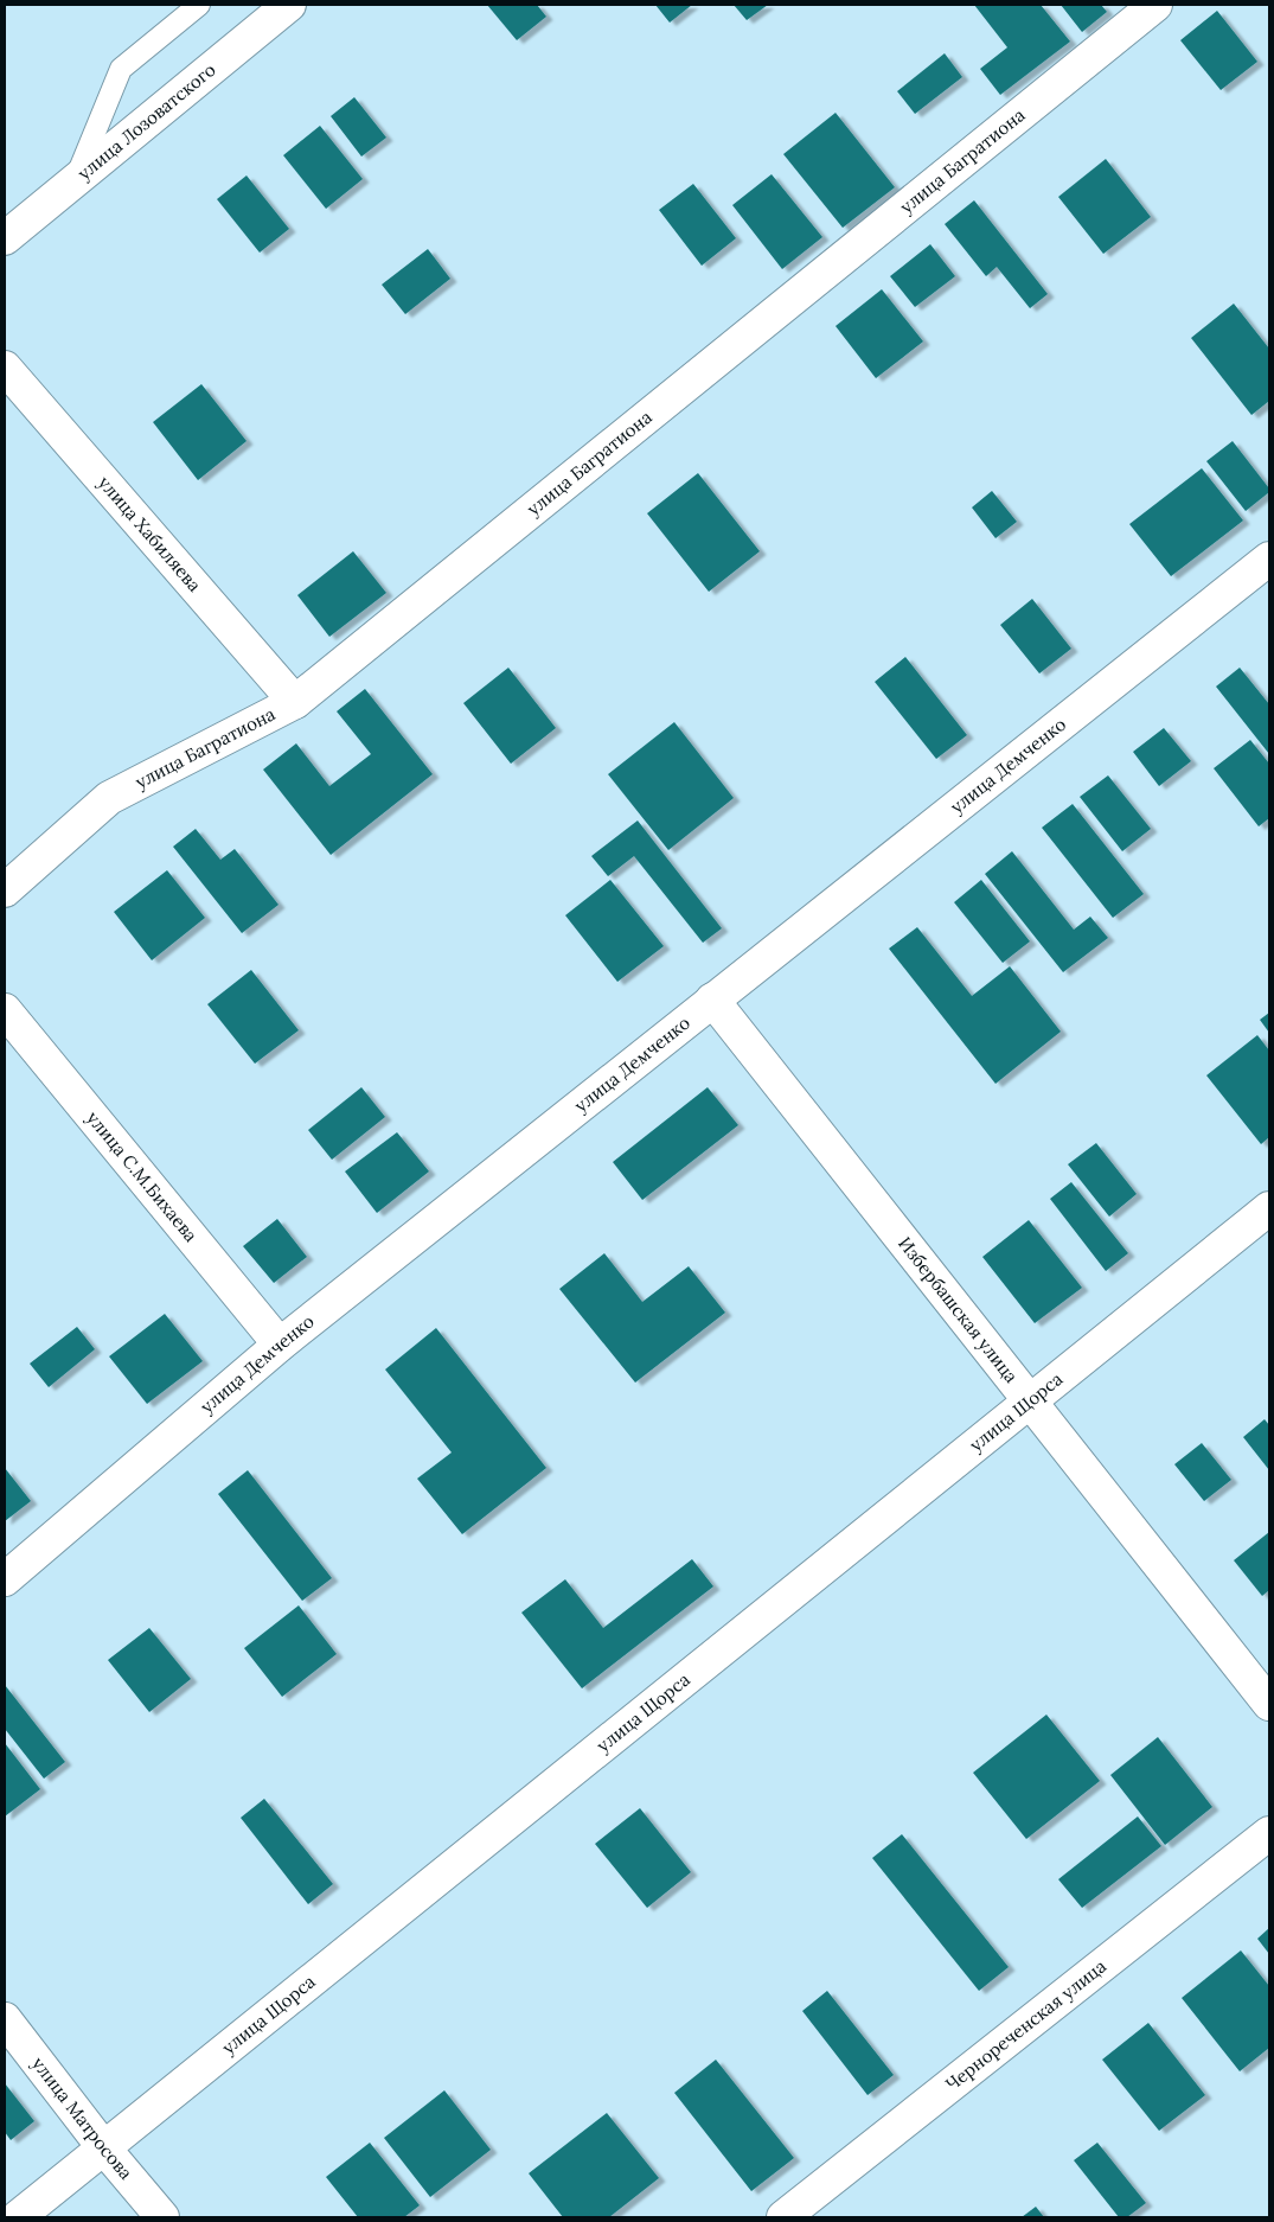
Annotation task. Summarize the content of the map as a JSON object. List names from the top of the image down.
{
  "streets": {
    "street": [
      "улица Лозоватского",
      "улица Багратиона",
      "улица Хабиляева",
      "улица Демченко",
      "улица С.М.Бихаева",
      "Избербашская улица",
      "улица Щорса",
      "Чернореченская улица",
      "улица Матросова"
    ]
  },
  "crossings": [
    ["улица Багратиона", "улица Хабиляева"],
    ["улица Демченко", "улица С.М.Бихаева"],
    ["улица Демченко", "Избербашская улица"],
    ["Избербашская улица", "улица Щорса"],
    ["улица Щорса", "улица Матросова"]
  ]
}
